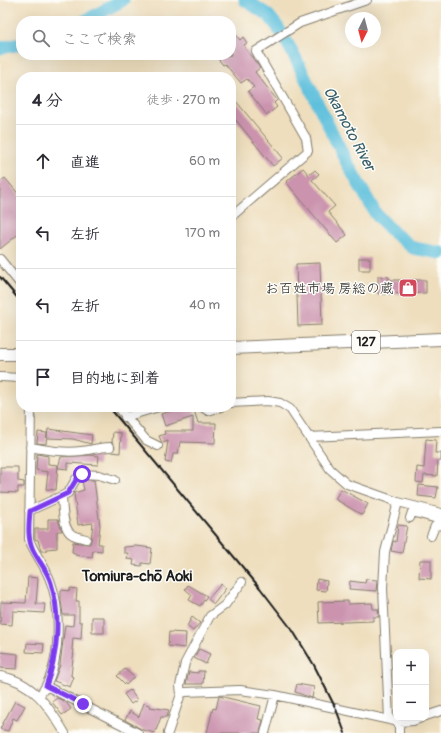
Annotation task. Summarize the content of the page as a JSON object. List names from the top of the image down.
{
  "streets": {
    "highway": ["127"]
  },
  "districts": ["Tomiura-chō Aoki"],
  "water": ["Okamoto River"],
  "places": {
    "shop": ["お百姓市場 房総の蔵"]
  },
  "north": "bottom",
  "page": {
    "search": "ここで検索",
    "heading": ["4 分", "徒歩 · 270 m"],
    "list": [
      ["直進", "60 m"],
      ["左折", "170 m"],
      ["左折", "40 m"],
      "目的地に到着"
    ],
    "map_buttons": ["+", "−"]
  }
}
